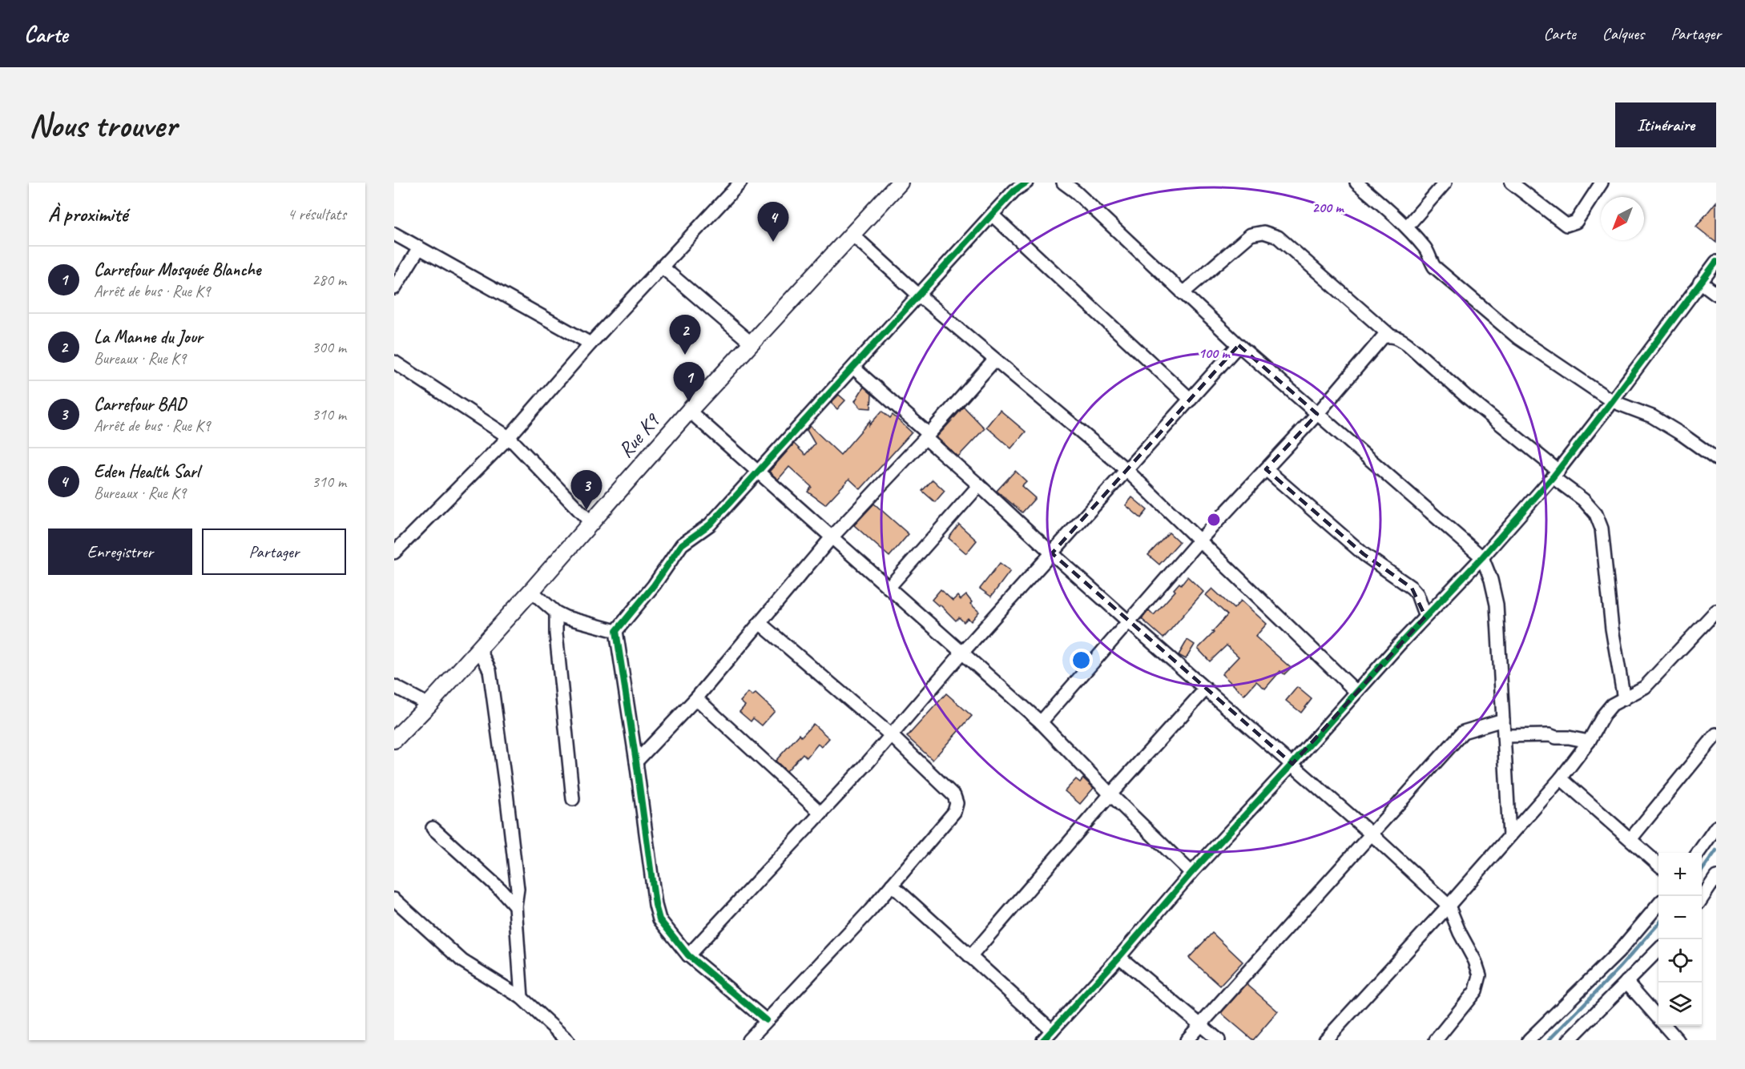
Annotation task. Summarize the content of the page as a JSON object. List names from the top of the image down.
{
  "streets": {
    "street": ["Rue K9"]
  },
  "north": "bottom left",
  "page": {
    "header": "Carte",
    "nav": ["Carte", "Calques", "Partager"],
    "buttons": [
      "Itinéraire",
      ["Enregistrer", "Partager"]
    ],
    "title": "Nous trouver",
    "heading": ["À proximité", "4 résultats"],
    "pins": [
      "4",
      "2",
      "1",
      "3"
    ],
    "list": [
      {
        "mark": "1",
        "name": "Carrefour Mosquée Blanche",
        "note": "Arrêt de bus · Rue K9",
        "value": "280 m"
      },
      {
        "mark": "2",
        "name": "La Manne du Jour",
        "note": "Bureaux · Rue K9",
        "value": "300 m"
      },
      {
        "mark": "3",
        "name": "Carrefour BAD",
        "note": "Arrêt de bus · Rue K9",
        "value": "310 m"
      },
      {
        "mark": "4",
        "name": "Eden Health Sarl",
        "note": "Bureaux · Rue K9",
        "value": "310 m"
      }
    ],
    "map_buttons": ["+", "−"]
  },
  "rings": ["200 m", "100 m"]
}
